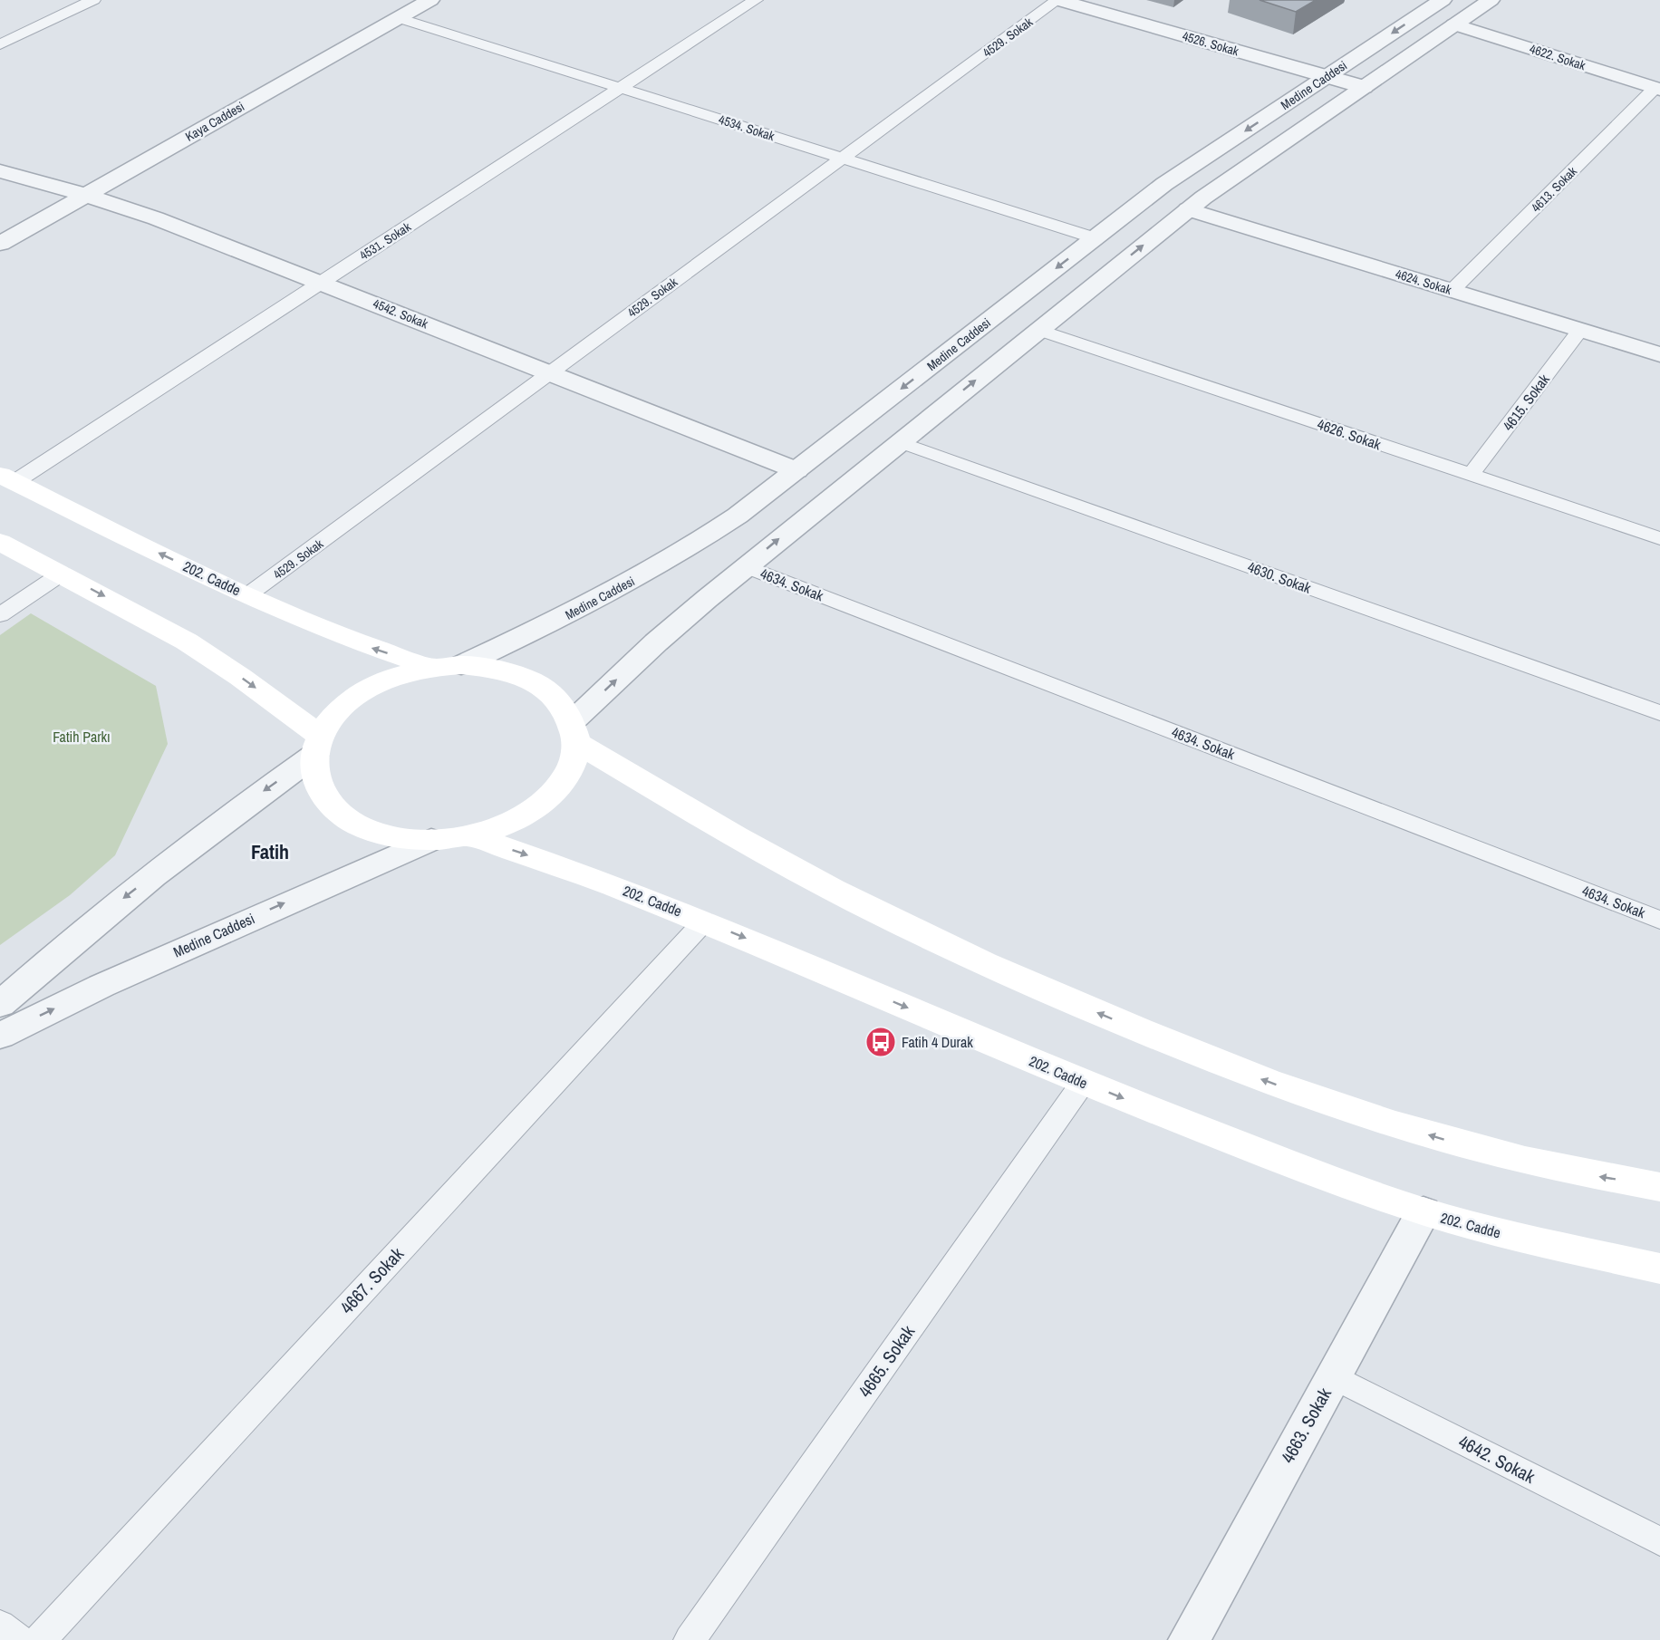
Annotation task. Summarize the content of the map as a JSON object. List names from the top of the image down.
{
  "streets": {
    "main road": ["202. Cadde"],
    "street": [
      "4526. Sokak",
      "4622. Sokak",
      "Medine Caddesi",
      "Kaya Caddesi",
      "4624. Sokak",
      "4542. Sokak",
      "4663. Sokak"
    ],
    "lane": [
      "4529. Sokak",
      "4534. Sokak",
      "4613. Sokak",
      "4531. Sokak",
      "4615. Sokak",
      "4626. Sokak",
      "4630. Sokak",
      "4634. Sokak",
      "4667. Sokak",
      "4665. Sokak",
      "4642. Sokak"
    ]
  },
  "crossings": [
    ["4529. Sokak", "4526. Sokak"],
    ["4529. Sokak", "4534. Sokak"],
    ["4529. Sokak", "4542. Sokak"],
    ["4529. Sokak", "202. Cadde"],
    ["4526. Sokak", "Medine Caddesi"],
    ["4622. Sokak", "Medine Caddesi"],
    ["4622. Sokak", "4613. Sokak"],
    ["Medine Caddesi", "4534. Sokak"],
    ["Medine Caddesi", "4624. Sokak"],
    ["Medine Caddesi", "4542. Sokak"],
    ["Medine Caddesi", "4626. Sokak"],
    ["Medine Caddesi", "4630. Sokak"],
    ["Medine Caddesi", "4634. Sokak"],
    ["Kaya Caddesi", "4534. Sokak"],
    ["Kaya Caddesi", "4542. Sokak"],
    ["4534. Sokak", "4531. Sokak"],
    ["4613. Sokak", "4624. Sokak"],
    ["4531. Sokak", "4542. Sokak"],
    ["4531. Sokak", "202. Cadde"],
    ["4624. Sokak", "4615. Sokak"],
    ["4615. Sokak", "4626. Sokak"],
    ["202. Cadde", "4667. Sokak"],
    ["202. Cadde", "4665. Sokak"],
    ["202. Cadde", "4663. Sokak"],
    ["4663. Sokak", "4642. Sokak"]
  ],
  "districts": ["Fatih"],
  "parks": ["Fatih Parkı"],
  "places": {
    "bus stop": ["Fatih 4 Durak"]
  }
}
